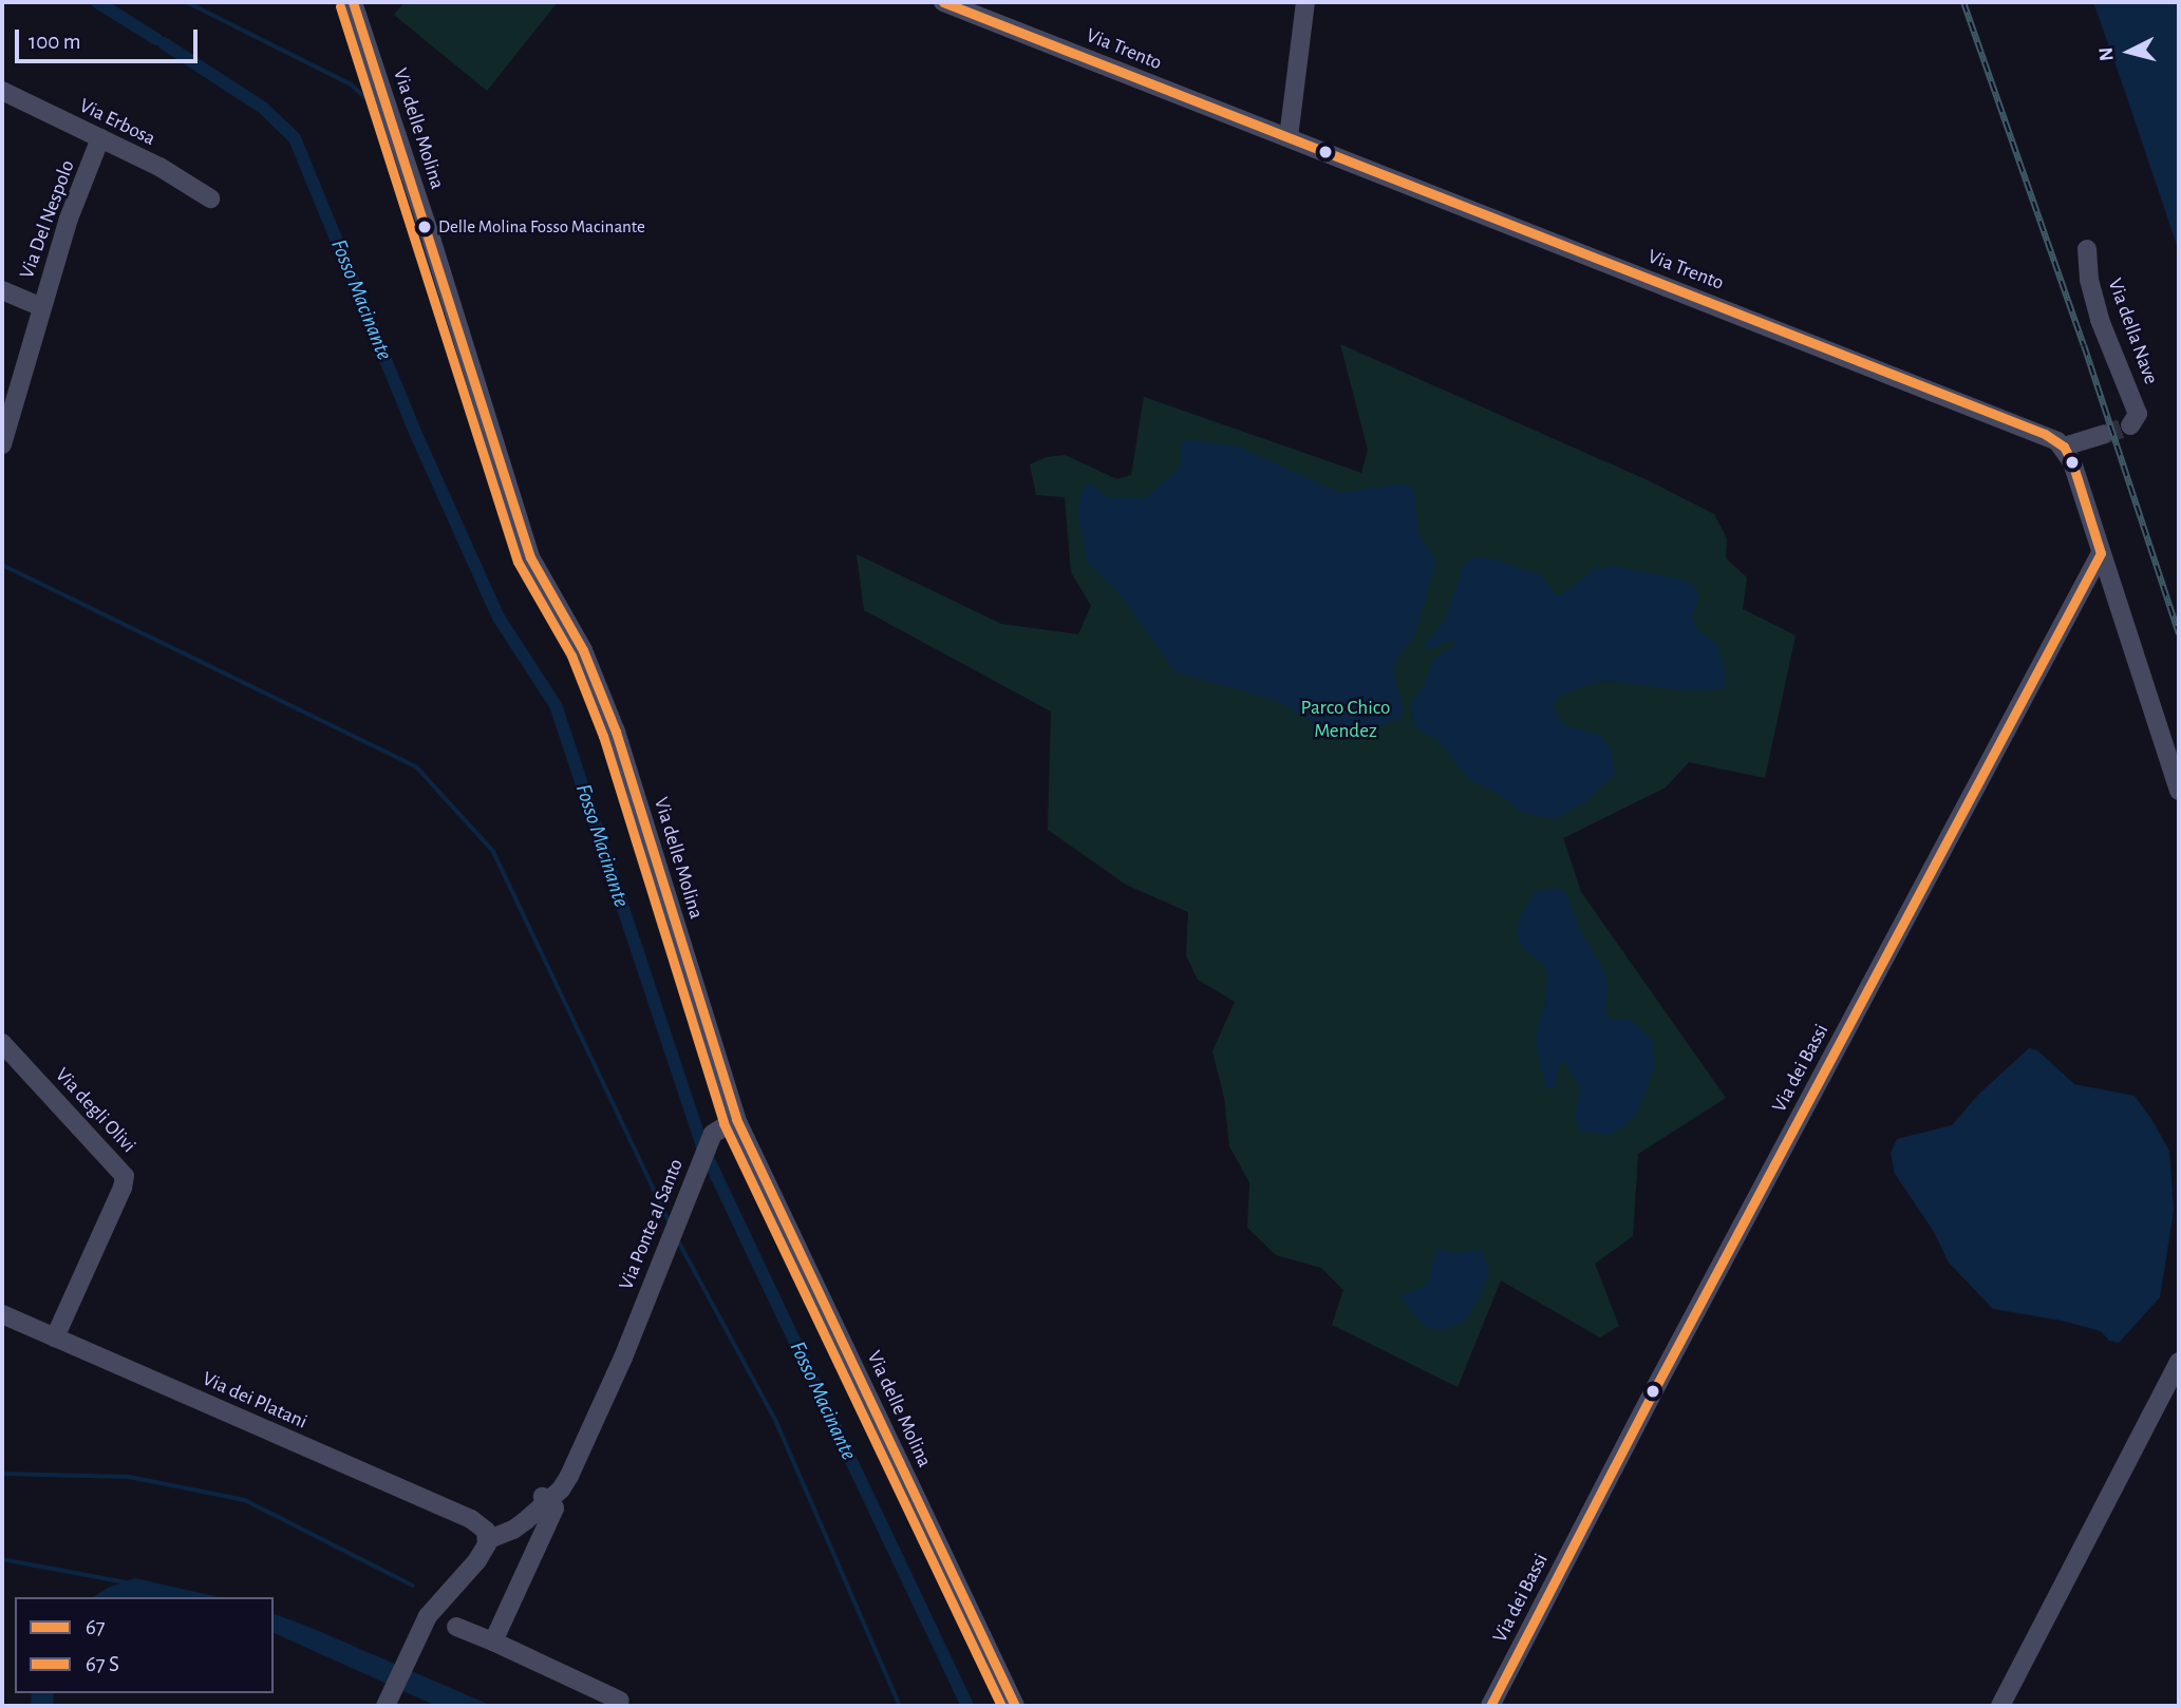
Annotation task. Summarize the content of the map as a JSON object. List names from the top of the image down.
{
  "streets": {
    "street": [
      "Via Trento",
      "Via Erbosa",
      "Via delle Molina",
      "Via Del Nespolo",
      "Via della Nave",
      "Via dei Bassi",
      "Via degli Olivi",
      "Via Ponte al Santo",
      "Via dei Platani"
    ]
  },
  "crossings": [
    ["Via Erbosa", "Via Del Nespolo"],
    ["Via delle Molina", "Via Ponte al Santo"],
    ["Via degli Olivi", "Via dei Platani"],
    ["Via Ponte al Santo", "Via dei Platani"]
  ],
  "water": ["Fosso Macinante"],
  "parks": ["Parco Chico Mendez"],
  "places": ["Delle Molina Fosso Macinante"],
  "lines": ["transit line 67"],
  "legend": ["67", "67 S"],
  "scale_bar": "100 m",
  "north": "left"
}
